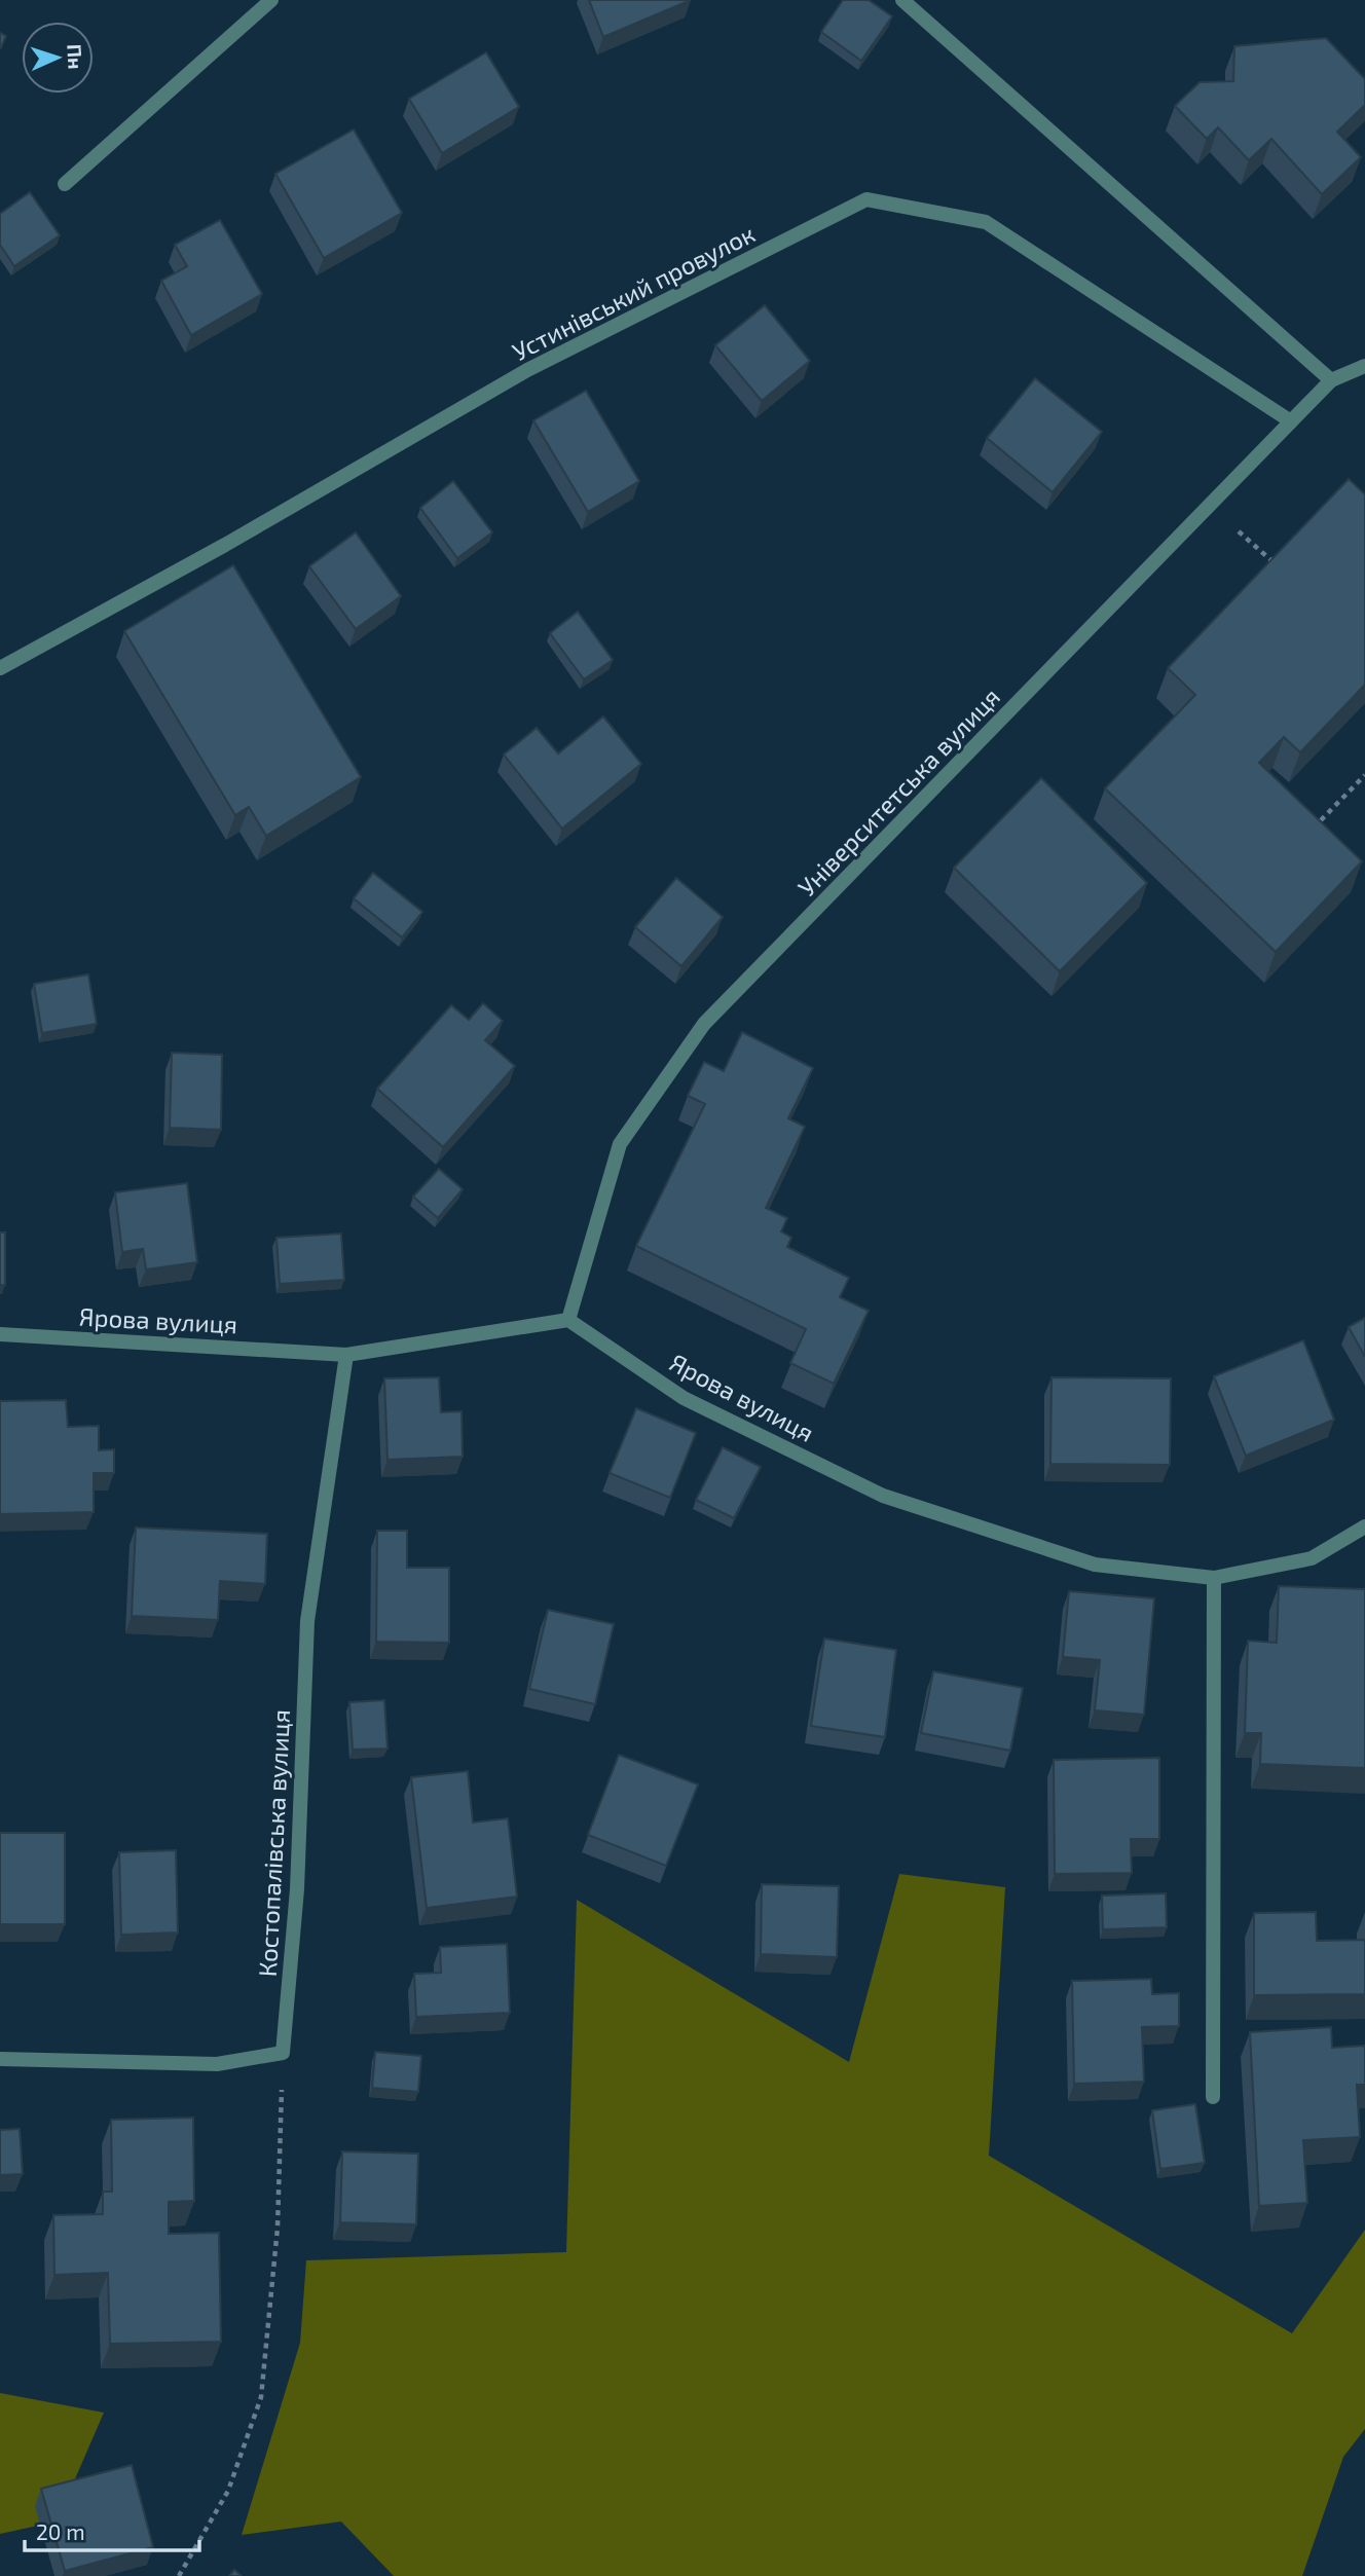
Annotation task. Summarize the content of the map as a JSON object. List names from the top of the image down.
{
  "streets": {
    "street": [
      "Устинівський провулок",
      "Університетська вулиця",
      "Ярова вулиця",
      "Костопалівська вулиця"
    ]
  },
  "crossings": [
    ["Устинівський провулок", "Університетська вулиця"],
    ["Університетська вулиця", "Ярова вулиця"],
    ["Ярова вулиця", "Костопалівська вулиця"]
  ],
  "scale_bar": "20 m",
  "north": "right"
}
